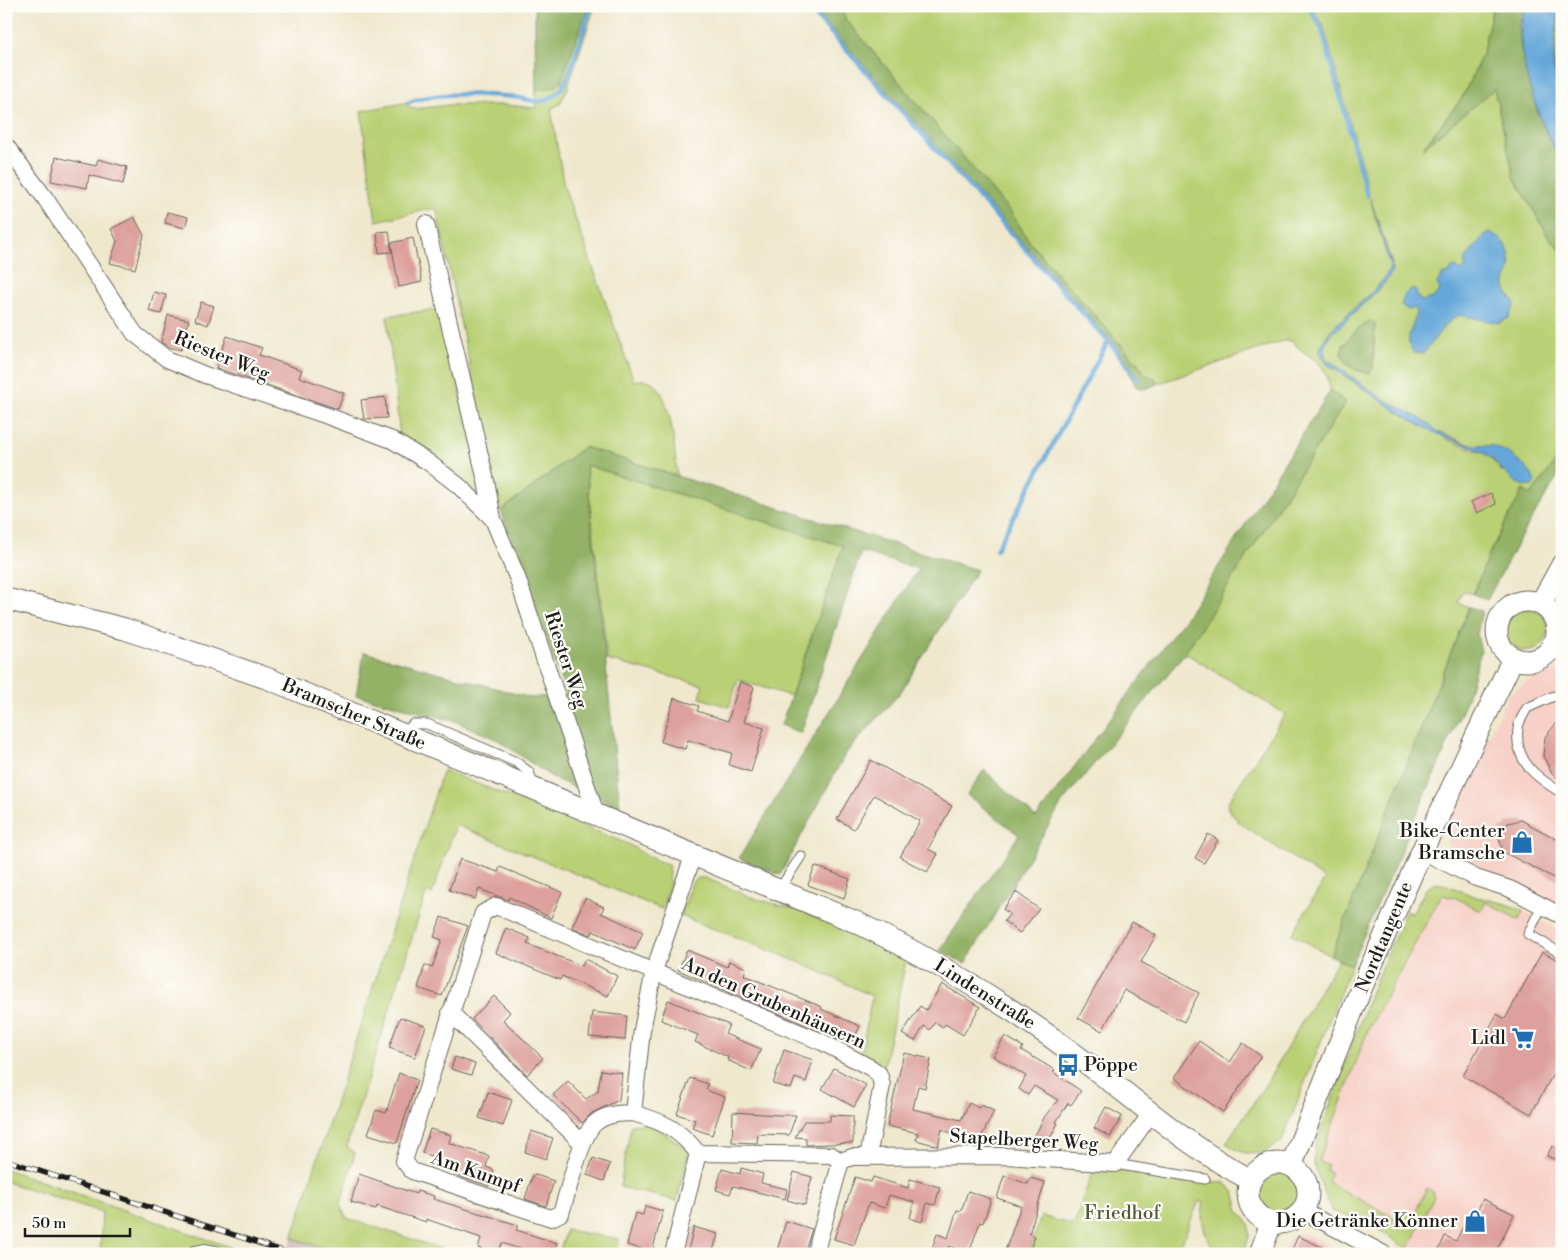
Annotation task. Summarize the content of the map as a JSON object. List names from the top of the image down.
{
  "streets": {
    "street": [
      "Riester Weg",
      "Bramscher Straße",
      "Nordtangente",
      "Lindenstraße",
      "An den Grubenhäusern",
      "Stapelberger Weg",
      "Am Kumpf"
    ]
  },
  "crossings": [
    ["Riester Weg", "Bramscher Straße"],
    ["Bramscher Straße", "Lindenstraße"],
    ["Bramscher Straße", "An den Grubenhäusern"],
    ["Nordtangente", "Lindenstraße"],
    ["Lindenstraße", "An den Grubenhäusern"],
    ["Lindenstraße", "Stapelberger Weg"],
    ["An den Grubenhäusern", "Stapelberger Weg"],
    ["An den Grubenhäusern", "Am Kumpf"]
  ],
  "parks": ["Friedhof"],
  "places": {
    "shop": ["Bike-Center Bramsche", "Die Getränke Könner"],
    "supermarket": ["Lidl"],
    "bus stop": ["Pöppe"]
  },
  "scale_bar": "50 m"
}
